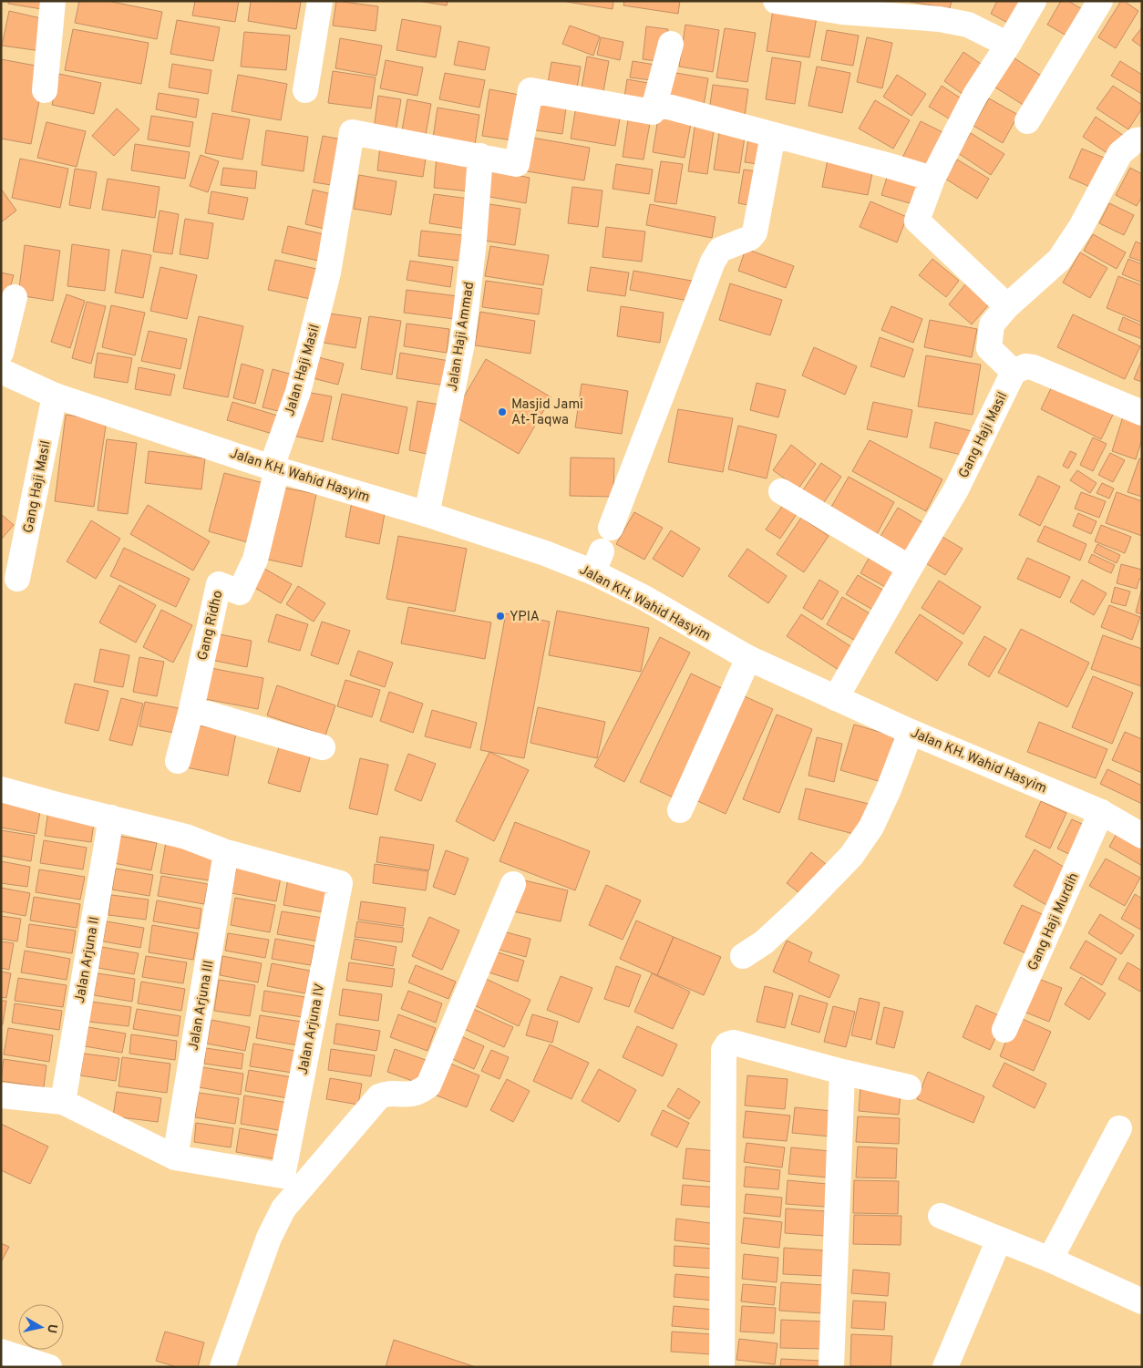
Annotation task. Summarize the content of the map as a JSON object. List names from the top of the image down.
{
  "streets": {
    "street": [
      "Jalan Haji Ammad",
      "Jalan Haji Masil",
      "Gang Haji Masil",
      "Jalan KH. Wahid Hasyim",
      "Gang Ridho",
      "Gang Haji Murdih",
      "Jalan Arjuna II",
      "Jalan Arjuna III",
      "Jalan Arjuna IV"
    ]
  },
  "crossings": [
    ["Jalan Haji Ammad", "Jalan Haji Masil"],
    ["Jalan Haji Ammad", "Jalan KH. Wahid Hasyim"],
    ["Jalan Haji Masil", "Jalan KH. Wahid Hasyim"],
    ["Jalan Haji Masil", "Gang Ridho"],
    ["Gang Haji Masil", "Jalan KH. Wahid Hasyim"],
    ["Jalan KH. Wahid Hasyim", "Gang Ridho"],
    ["Jalan KH. Wahid Hasyim", "Gang Haji Murdih"],
    ["Jalan Arjuna III", "Jalan Arjuna IV"]
  ],
  "places": ["Masjid Jami At-Taqwa", "YPIA"],
  "north": "right"
}
